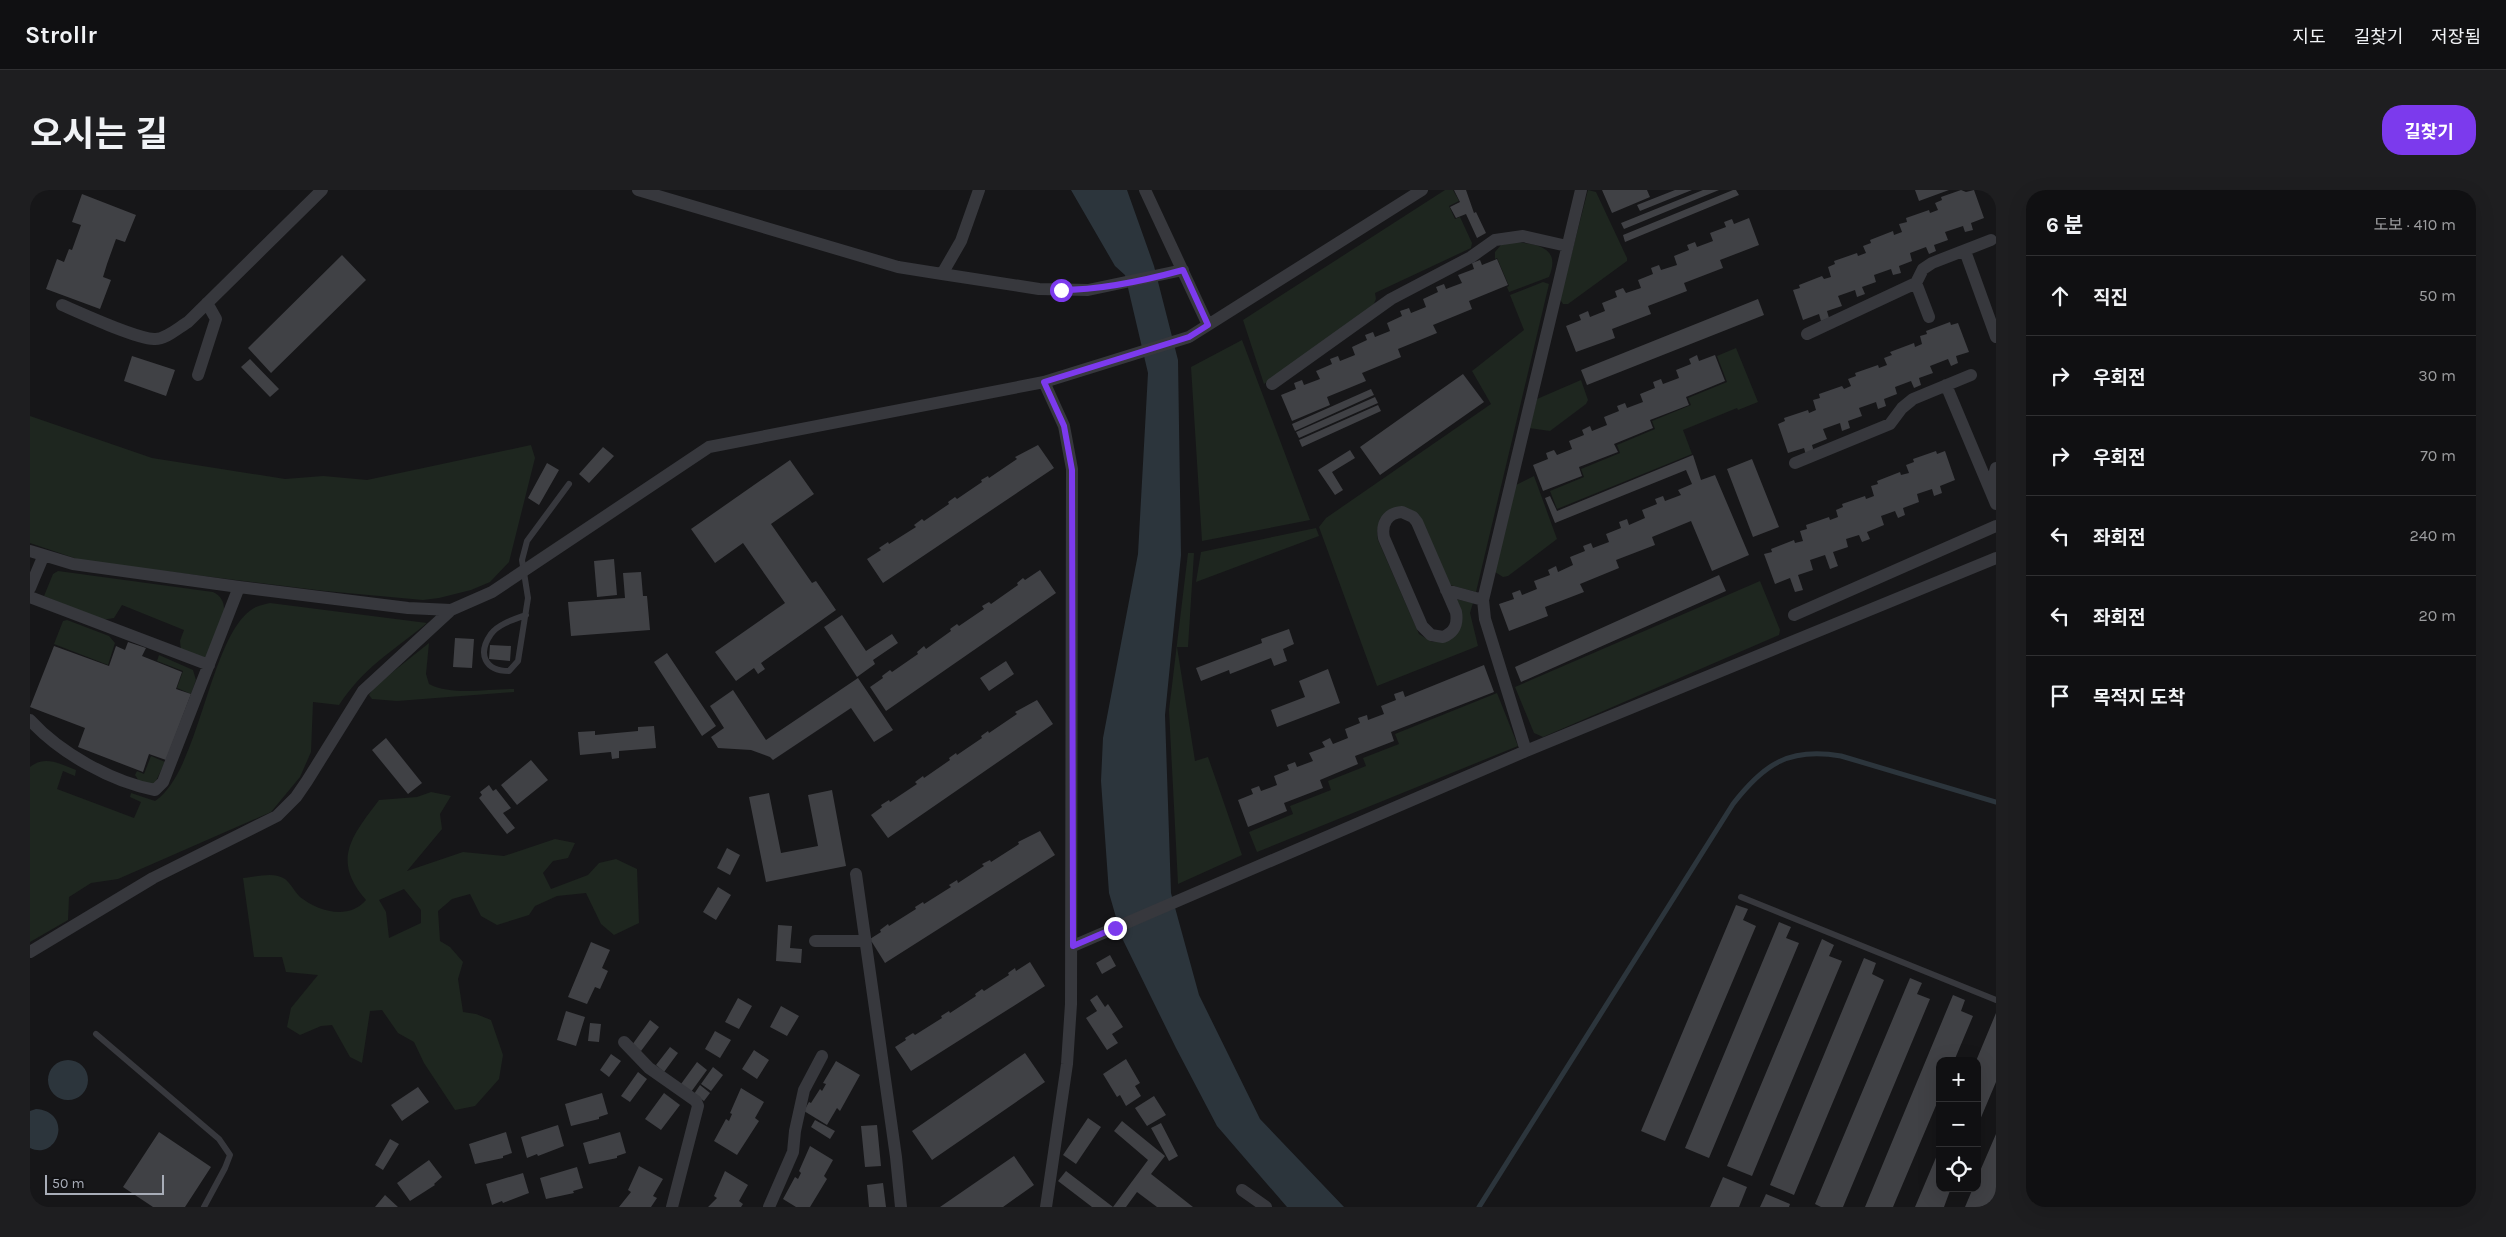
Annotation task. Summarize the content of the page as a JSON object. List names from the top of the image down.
{
  "scale_bar": "50 m",
  "page": {
    "header": "Strollr",
    "nav": ["지도", "길찾기", "저장됨"],
    "title": "오시는 길",
    "buttons": "길찾기",
    "heading": ["6 분", "도보 · 410 m"],
    "list": [
      ["직진", "50 m"],
      ["우회전", "30 m"],
      ["우회전", "70 m"],
      ["좌회전", "240 m"],
      ["좌회전", "20 m"],
      "목적지 도착"
    ],
    "map_buttons": ["+", "−"],
    "scale": "50 m"
  }
}
